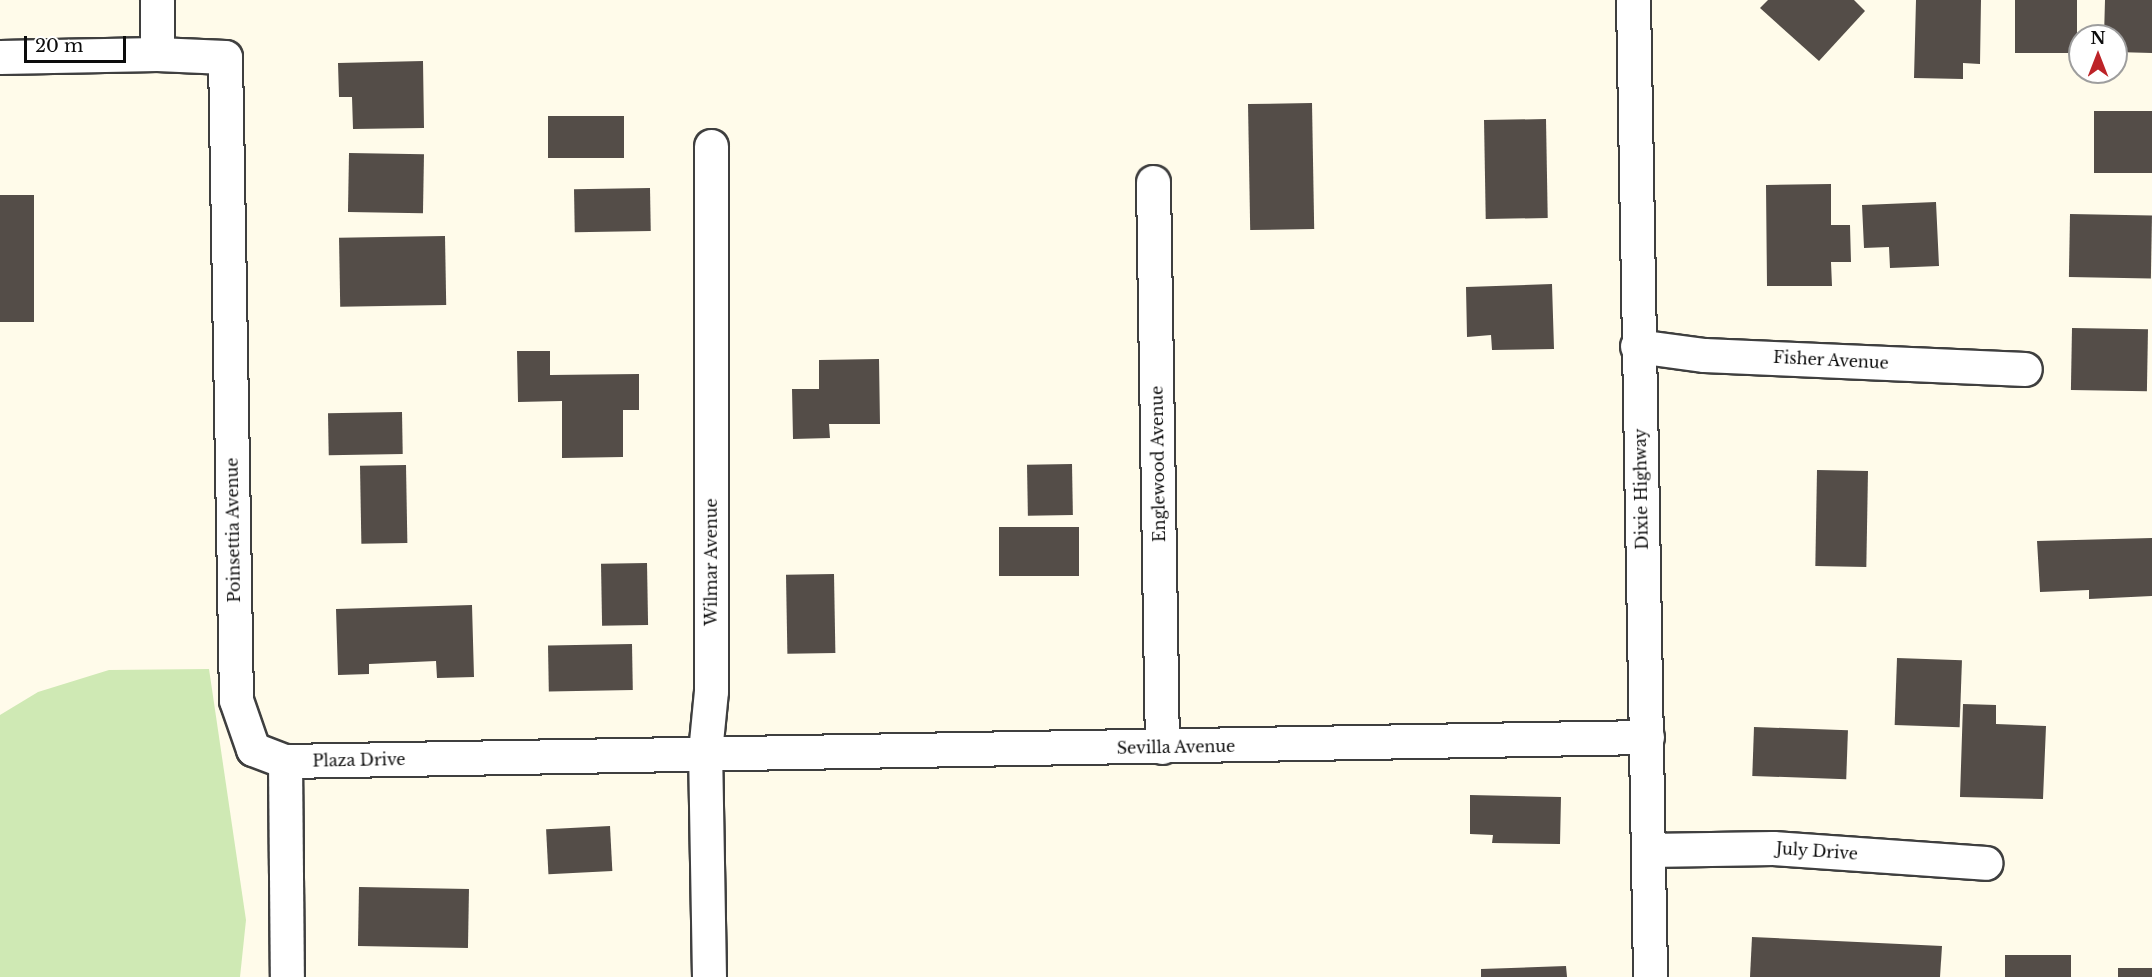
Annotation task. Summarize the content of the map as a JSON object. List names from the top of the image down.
{
  "streets": {
    "street": [
      "Fisher Avenue",
      "Englewood Avenue",
      "Dixie Highway",
      "Poinsettia Avenue",
      "Wilmar Avenue",
      "Sevilla Avenue",
      "Plaza Drive",
      "July Drive"
    ]
  },
  "crossings": [
    ["Fisher Avenue", "Dixie Highway"],
    ["Englewood Avenue", "Sevilla Avenue"],
    ["Dixie Highway", "Sevilla Avenue"],
    ["Dixie Highway", "July Drive"],
    ["Poinsettia Avenue", "Plaza Drive"],
    ["Wilmar Avenue", "Sevilla Avenue"],
    ["Wilmar Avenue", "Plaza Drive"],
    ["Sevilla Avenue", "Plaza Drive"]
  ],
  "scale_bar": "20 m",
  "north": "top"
}
